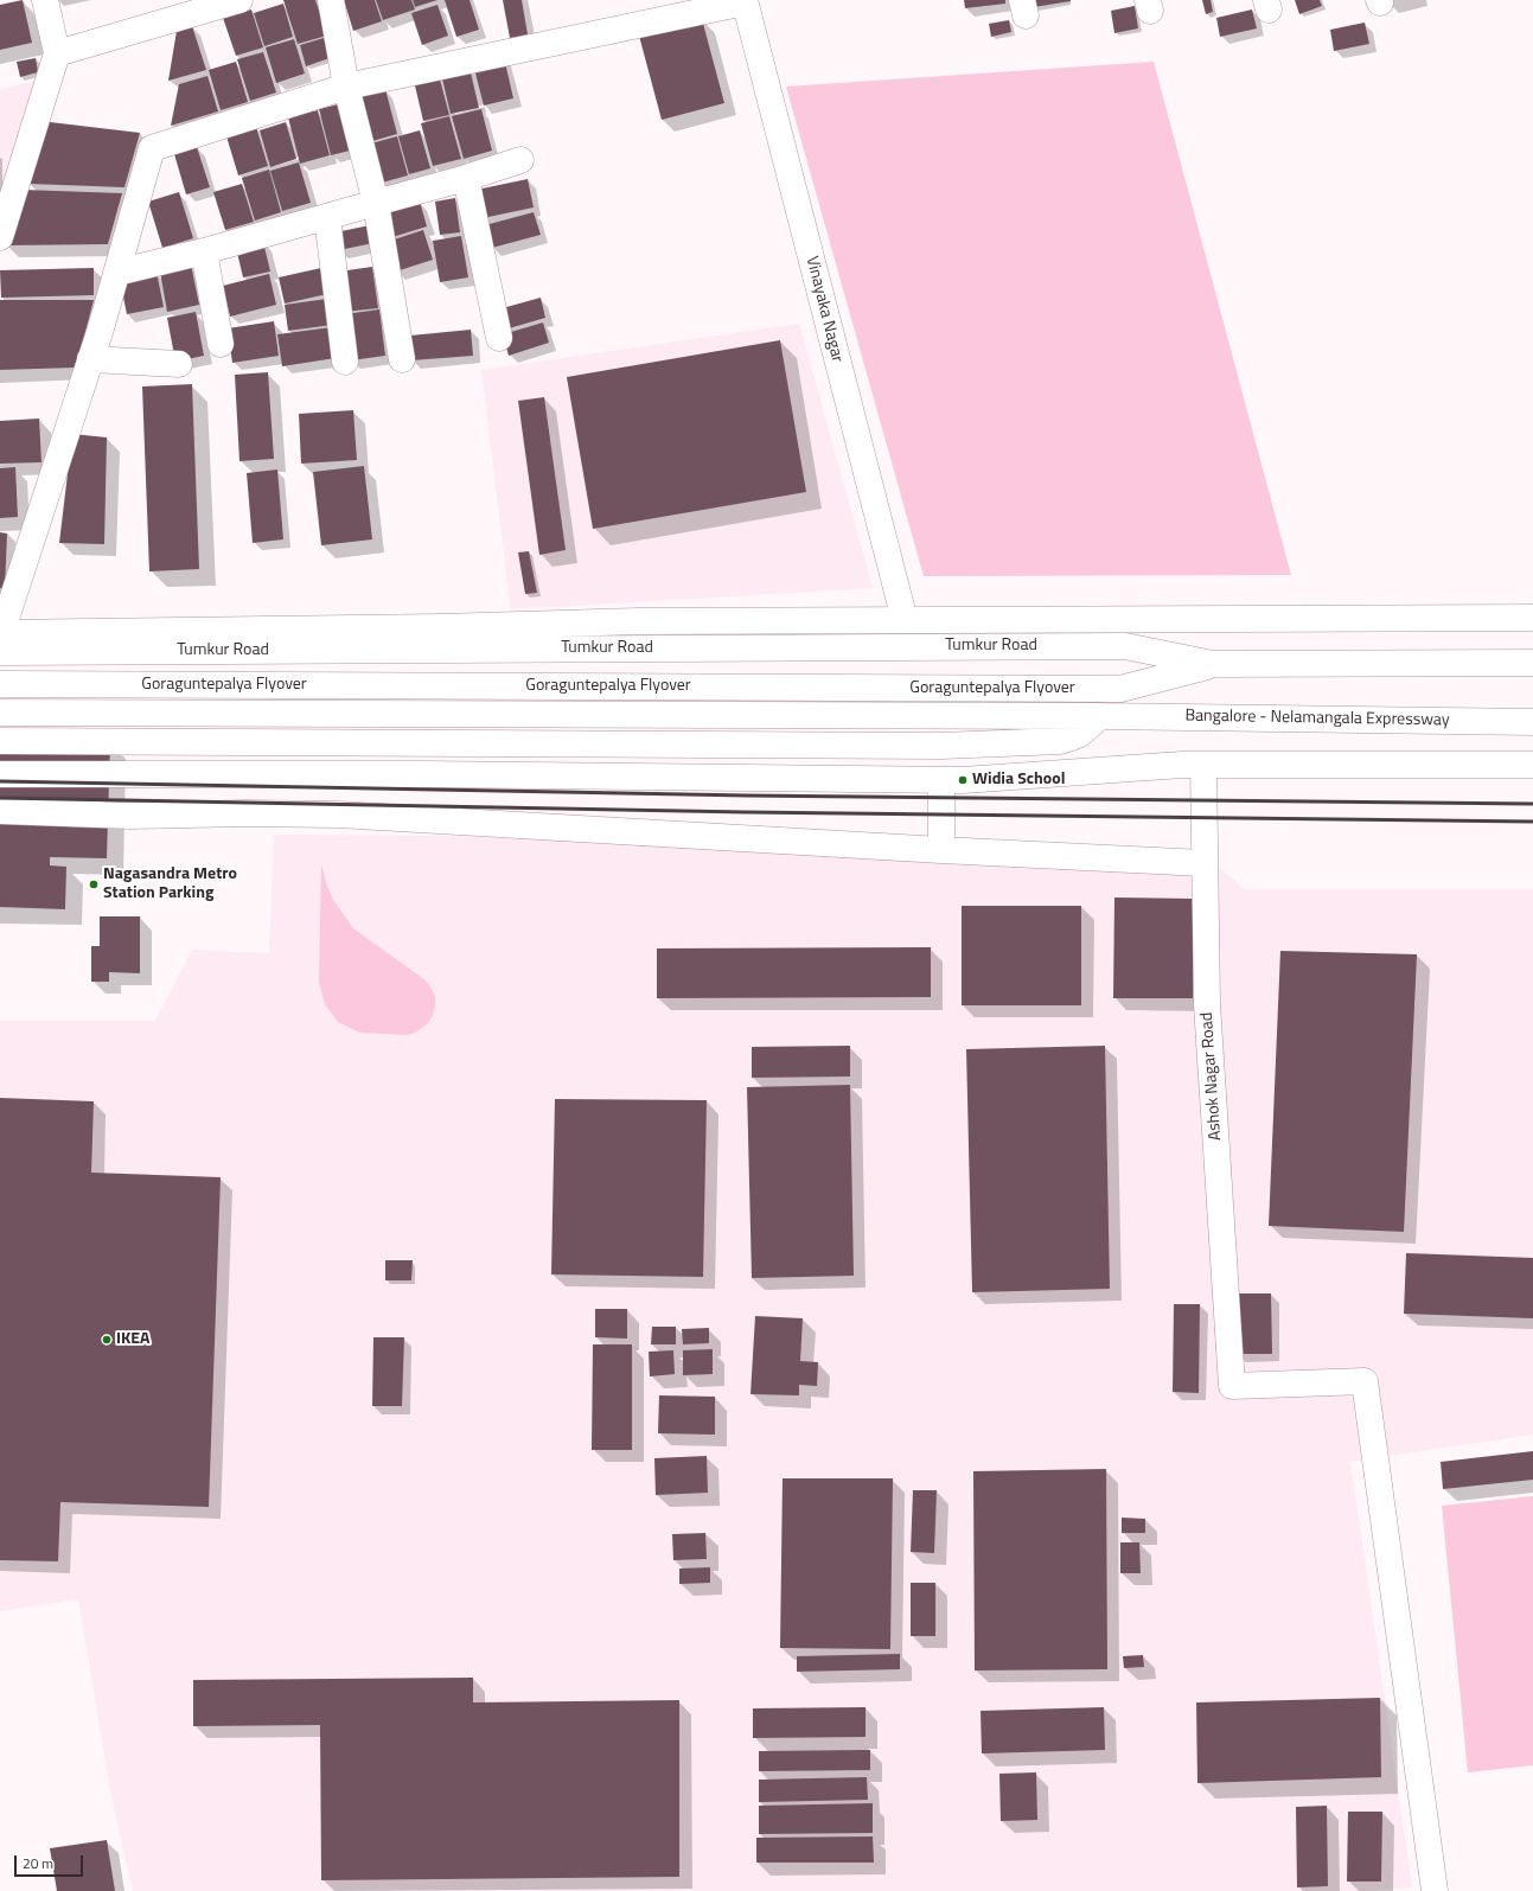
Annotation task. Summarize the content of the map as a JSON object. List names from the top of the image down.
{
  "streets": {
    "main road": [
      "Vinayaka Nagar",
      "Tumkur Road",
      "Goraguntepalya Flyover",
      "Bangalore - Nelamangala Expressway",
      "Ashok Nagar Road"
    ]
  },
  "crossings": [
    ["Tumkur Road", "Goraguntepalya Flyover"],
    ["Goraguntepalya Flyover", "Bangalore - Nelamangala Expressway"]
  ],
  "places": ["Widia School", "Nagasandra Metro Station Parking", "IKEA"],
  "scale_bar": "20 m"
}
